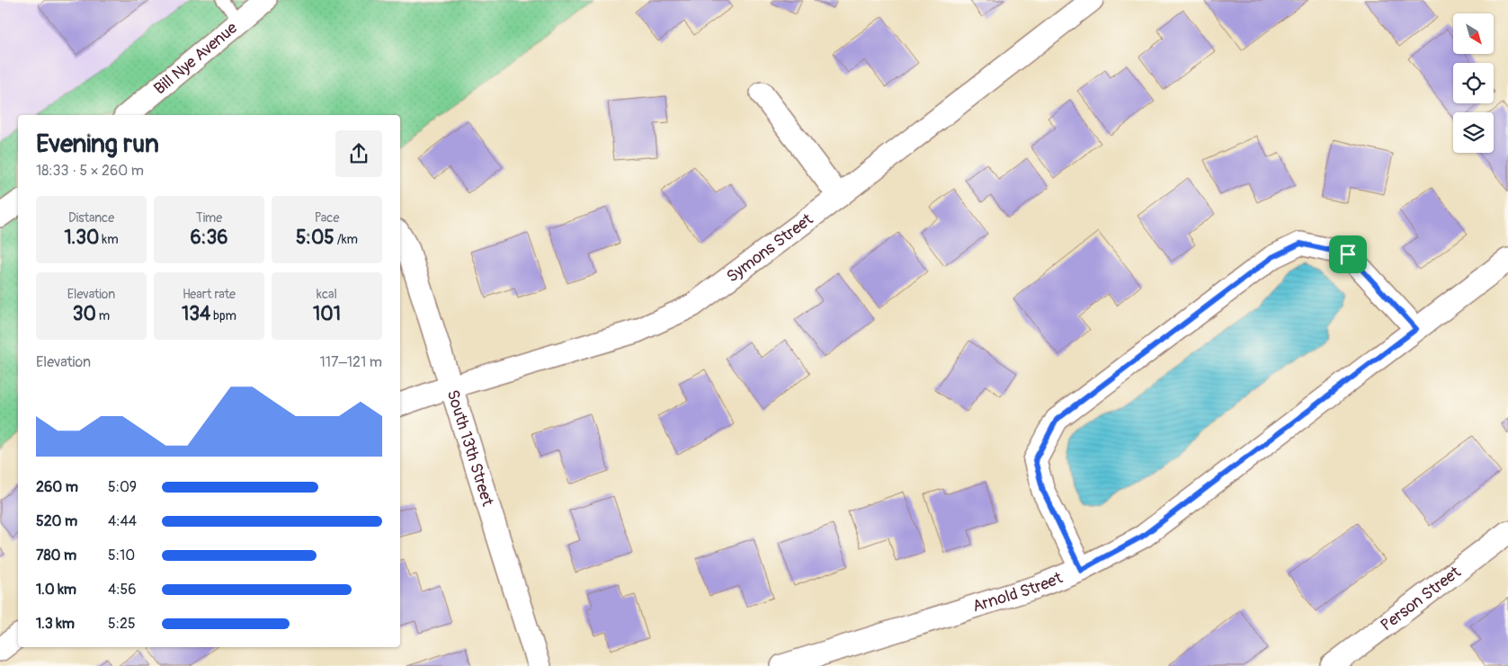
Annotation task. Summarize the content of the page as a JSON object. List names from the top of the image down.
{
  "streets": {
    "street": [
      "Bill Nye Avenue",
      "Symons Street",
      "South 13th Street",
      "Arnold Street",
      "Person Street"
    ]
  },
  "crossings": [
    ["Symons Street", "South 13th Street"]
  ],
  "north": "bottom right",
  "page": {
    "heading": ["Evening run", "18:33 · 5 × 260 m"],
    "stats": [
      ["Distance", "1.30 km"],
      ["Time", "6:36"],
      ["Pace", "5:05 /km"],
      ["Elevation", "30 m"],
      ["Heart rate", "134 bpm"],
      ["kcal", "101"]
    ],
    "chart": ["Elevation", "117–121 m"],
    "list": [
      {
        "name": "260 m",
        "note": "5:09"
      },
      {
        "name": "520 m",
        "note": "4:44"
      },
      {
        "name": "780 m",
        "note": "5:10"
      },
      {
        "name": "1.0 km",
        "note": "4:56"
      },
      {
        "name": "1.3 km",
        "note": "5:25"
      }
    ]
  }
}
